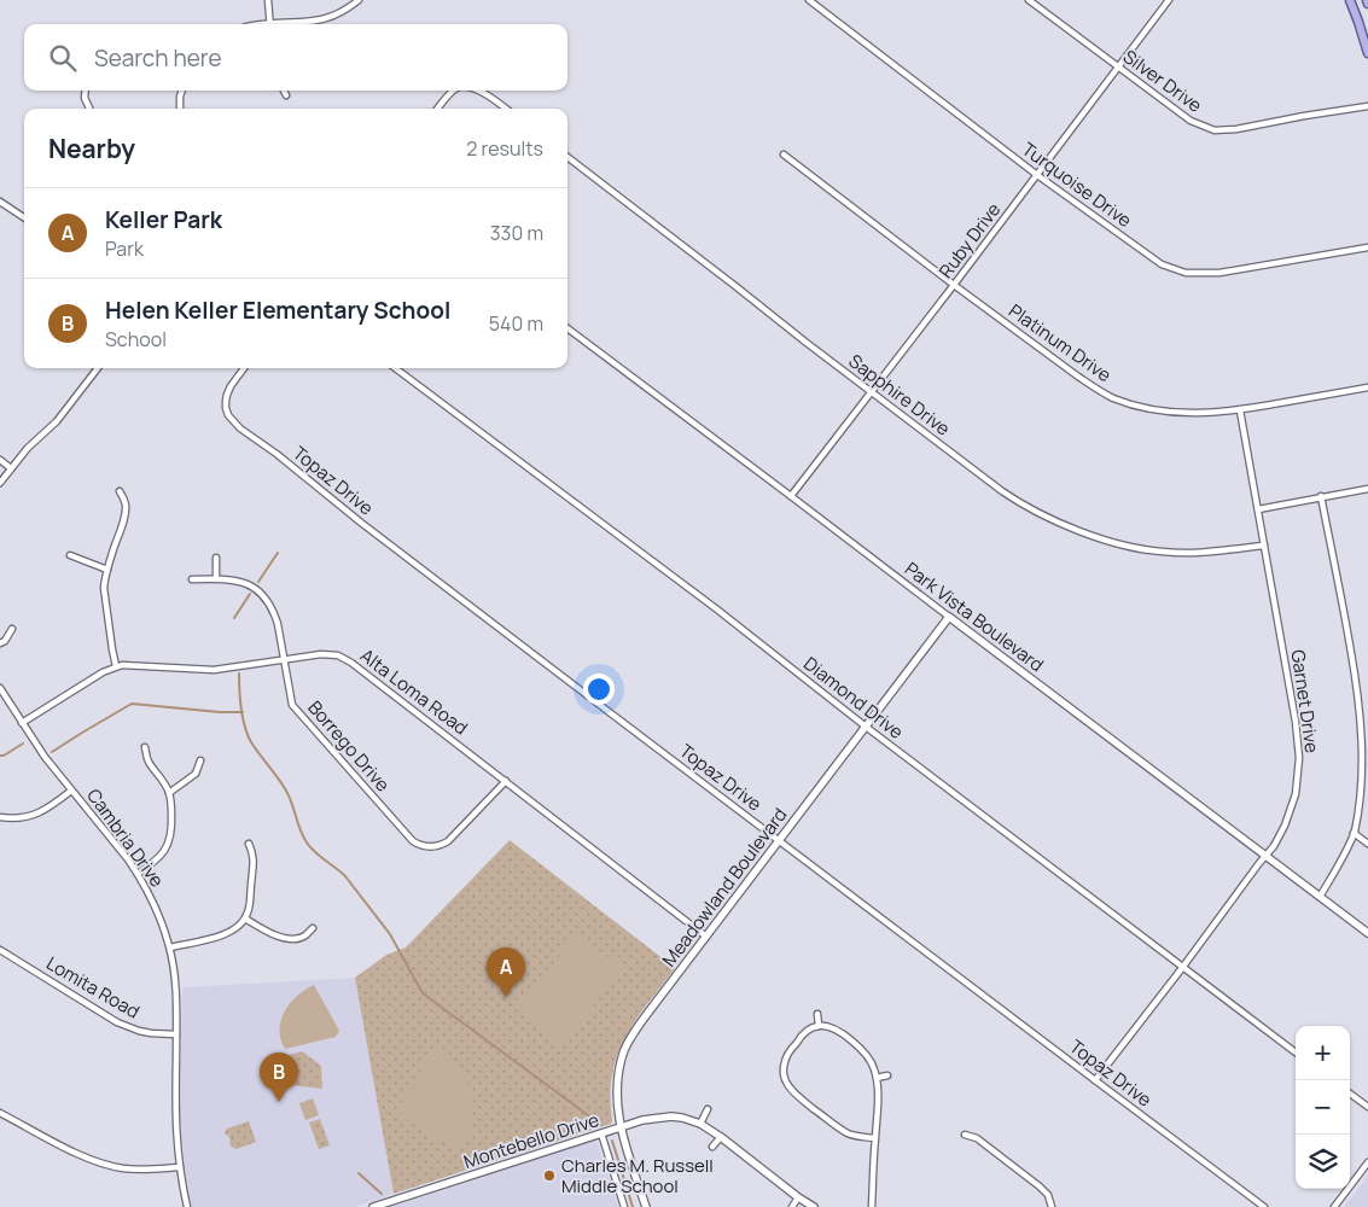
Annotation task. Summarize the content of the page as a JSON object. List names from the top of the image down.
{
  "streets": {
    "street": [
      "Silver Drive",
      "Turquoise Drive",
      "Ruby Drive",
      "Platinum Drive",
      "Sapphire Drive",
      "Topaz Drive",
      "Park Vista Boulevard",
      "Alta Loma Road",
      "Diamond Drive",
      "Garnet Drive",
      "Borrego Drive",
      "Cambria Drive",
      "Meadowland Boulevard",
      "Lomita Road",
      "Montebello Drive"
    ]
  },
  "crossings": [
    ["Silver Drive", "Ruby Drive"],
    ["Turquoise Drive", "Ruby Drive"],
    ["Ruby Drive", "Platinum Drive"],
    ["Ruby Drive", "Sapphire Drive"],
    ["Ruby Drive", "Park Vista Boulevard"],
    ["Platinum Drive", "Garnet Drive"],
    ["Sapphire Drive", "Garnet Drive"],
    ["Topaz Drive", "Garnet Drive"],
    ["Topaz Drive", "Meadowland Boulevard"],
    ["Park Vista Boulevard", "Garnet Drive"],
    ["Park Vista Boulevard", "Meadowland Boulevard"],
    ["Alta Loma Road", "Borrego Drive"],
    ["Alta Loma Road", "Cambria Drive"],
    ["Alta Loma Road", "Meadowland Boulevard"],
    ["Diamond Drive", "Garnet Drive"],
    ["Diamond Drive", "Meadowland Boulevard"],
    ["Cambria Drive", "Lomita Road"],
    ["Meadowland Boulevard", "Montebello Drive"]
  ],
  "places": ["Charles M. Russell Middle School"],
  "page": {
    "search": "Search here",
    "heading": ["Nearby", "2 results"],
    "list": [
      {
        "mark": "A",
        "name": "Keller Park",
        "note": "Park",
        "value": "330 m"
      },
      {
        "mark": "B",
        "name": "Helen Keller Elementary School",
        "note": "School",
        "value": "540 m"
      }
    ],
    "pins": ["A", "B"],
    "map_buttons": ["+", "−"]
  }
}
